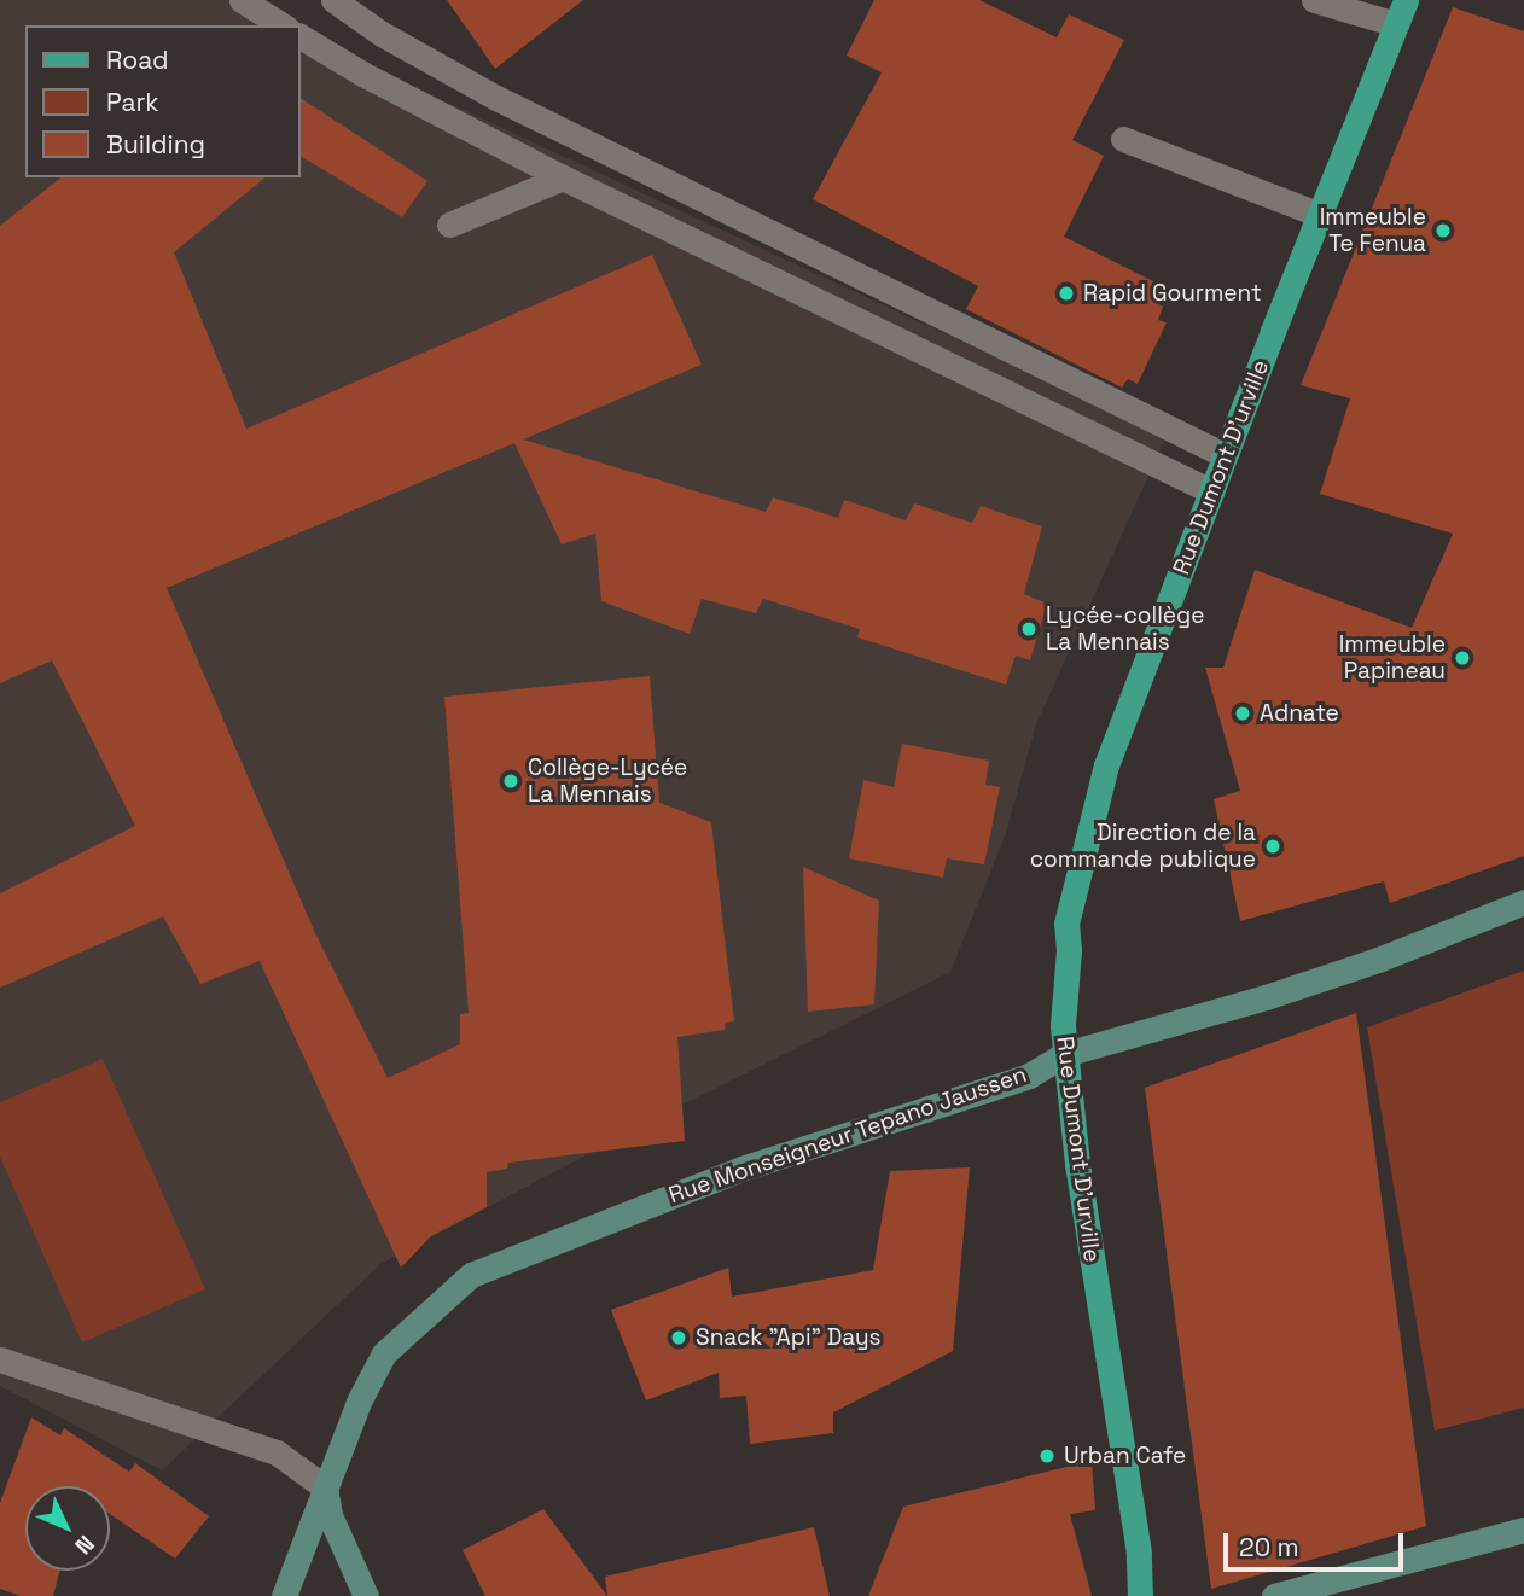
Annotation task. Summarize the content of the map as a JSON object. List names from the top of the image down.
{
  "streets": {
    "main road": ["Rue Dumont D'urville", "Rue Monseigneur Tepano Jaussen"]
  },
  "crossings": [
    ["Rue Dumont D'urville", "Rue Monseigneur Tepano Jaussen"]
  ],
  "places": [
    "Immeuble Te Fenua",
    "Rapid Gourment",
    "Lycée-collège La Mennais",
    "Immeuble Papineau",
    "Adnate",
    "Collège-Lycée La Mennais",
    "Direction de la commande publique",
    "Snack \"Api\" Days",
    "Urban Cafe"
  ],
  "legend": ["Road", "Park", "Building"],
  "scale_bar": "20 m",
  "north": "bottom right"
}
